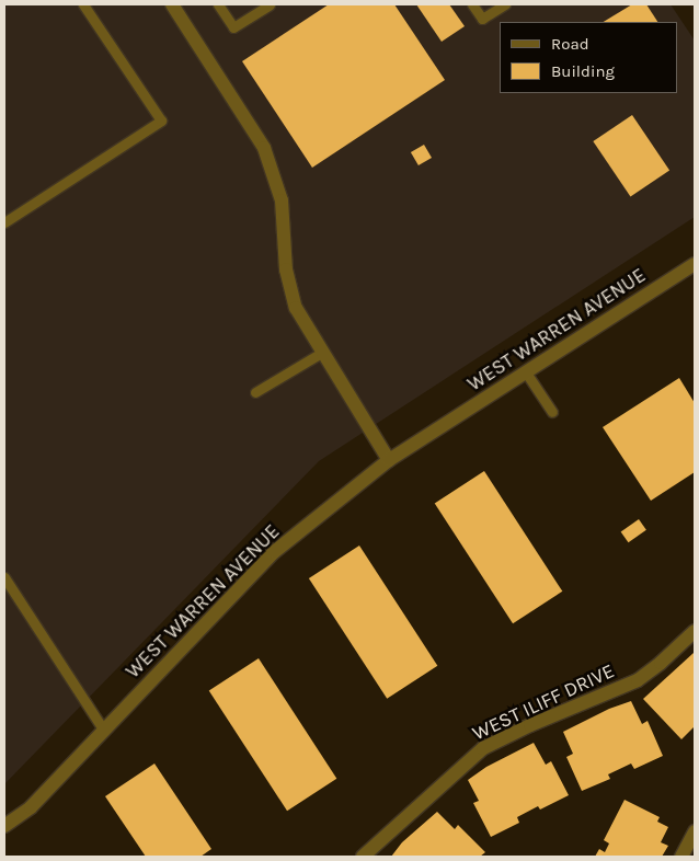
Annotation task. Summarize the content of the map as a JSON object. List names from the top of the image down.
{
  "streets": {
    "street": ["WEST WARREN AVENUE", "WEST ILIFF DRIVE"]
  },
  "legend": ["Road", "Building"]
}
